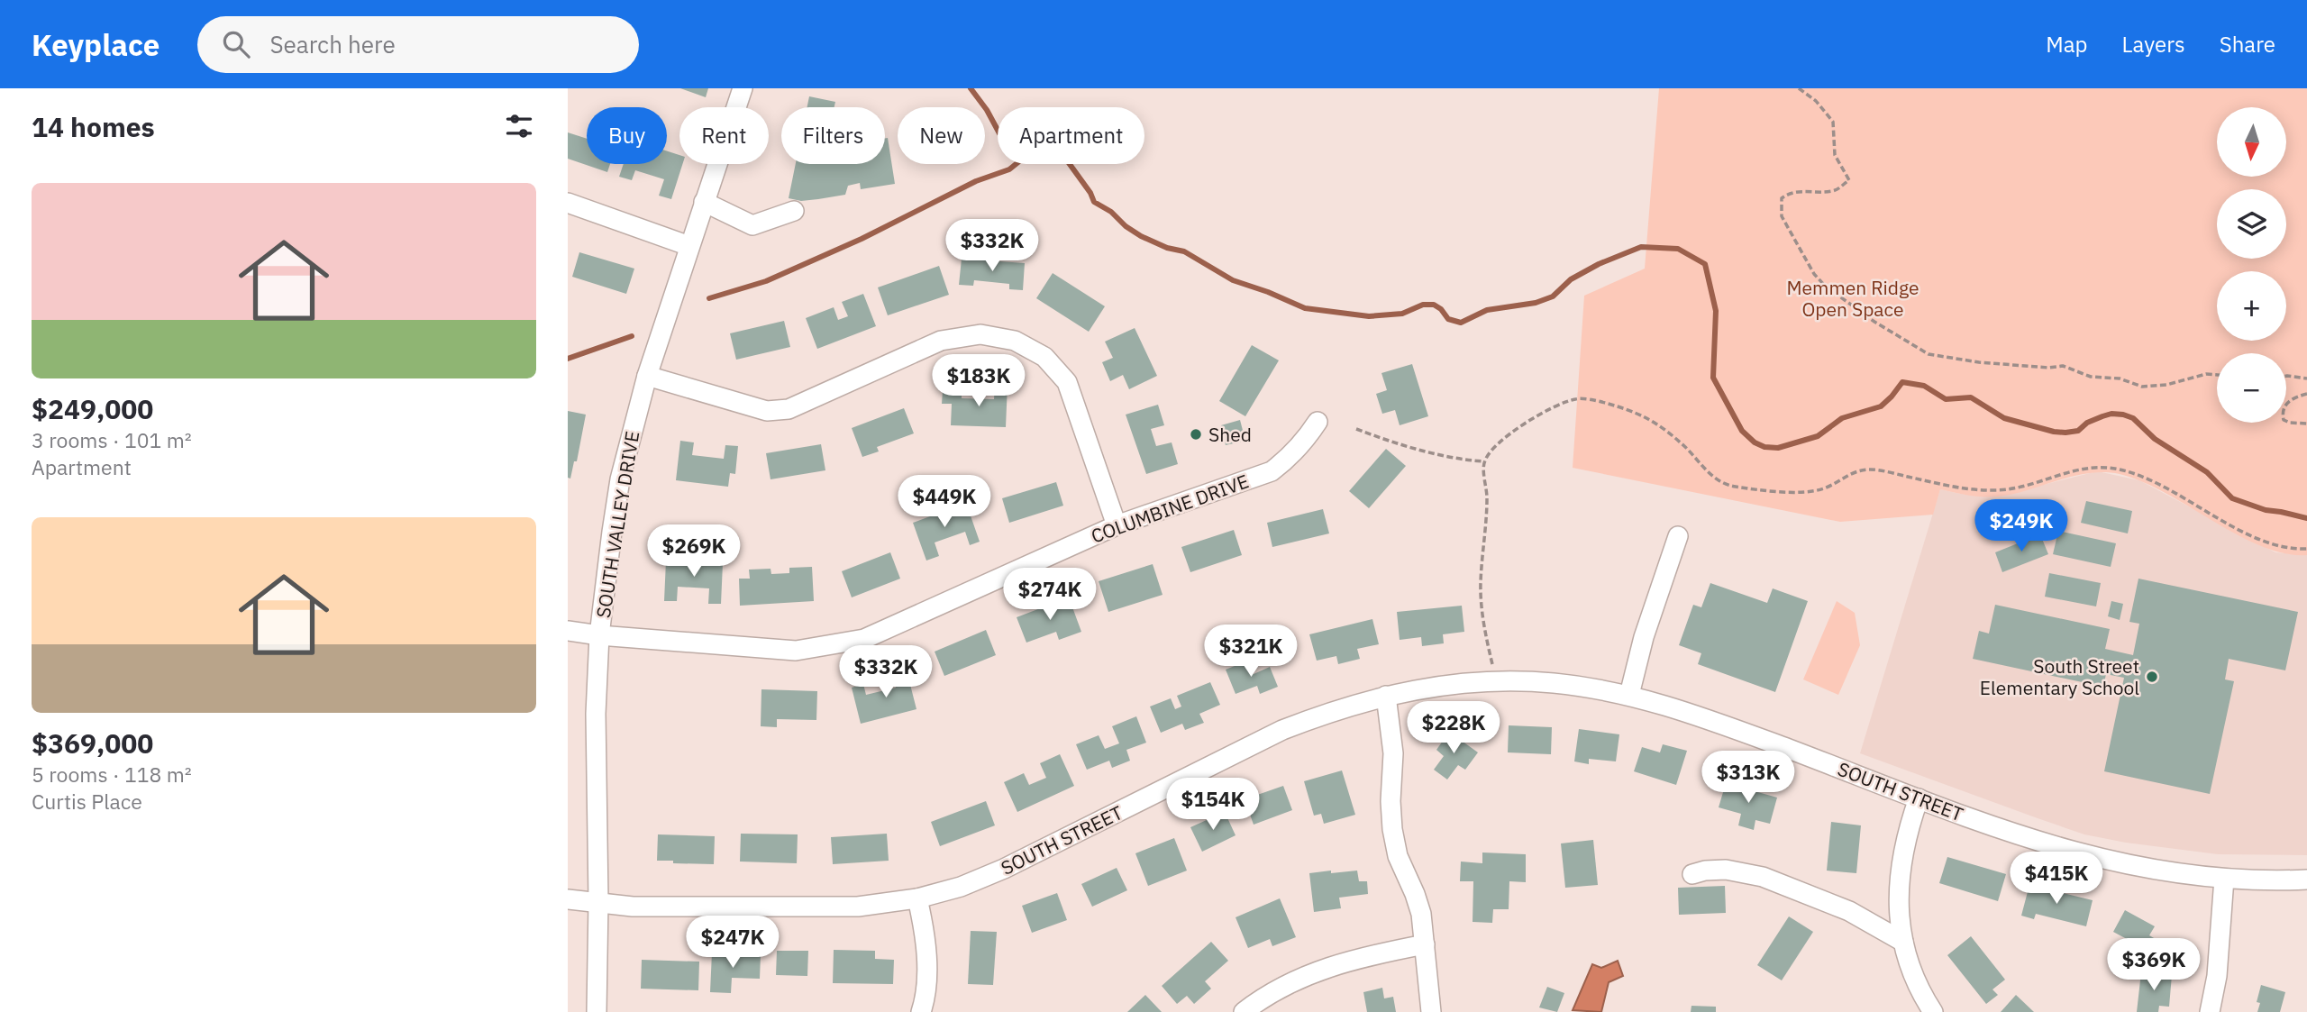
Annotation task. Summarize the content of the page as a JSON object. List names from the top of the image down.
{
  "streets": {
    "street": ["COLUMBINE DRIVE", "SOUTH VALLEY DRIVE", "SOUTH STREET"]
  },
  "crossings": [
    ["COLUMBINE DRIVE", "SOUTH VALLEY DRIVE"],
    ["SOUTH VALLEY DRIVE", "SOUTH STREET"]
  ],
  "parks": ["Memmen Ridge Open Space"],
  "places": ["Shed", "South Street Elementary School"],
  "north": "bottom",
  "page": {
    "header": "Keyplace",
    "search": "Search here",
    "nav": ["Map", "Layers", "Share"],
    "heading": "14 homes",
    "map_buttons": ["+", "−"],
    "chip": [
      "Buy",
      "Rent",
      "Filters",
      "New",
      "Apartment"
    ],
    "list": [
      {
        "name": "$249,000",
        "note": "3 rooms · 101 m² · Apartment"
      },
      {
        "name": "$369,000",
        "note": "5 rooms · 118 m² · Curtis Place"
      }
    ],
    "price": [
      "$332K",
      "$183K",
      "$449K",
      "$249K",
      "$269K",
      "$274K",
      "$321K",
      "$332K",
      "$228K",
      "$313K",
      "$154K",
      "$415K",
      "$247K",
      "$369K"
    ]
  }
}
